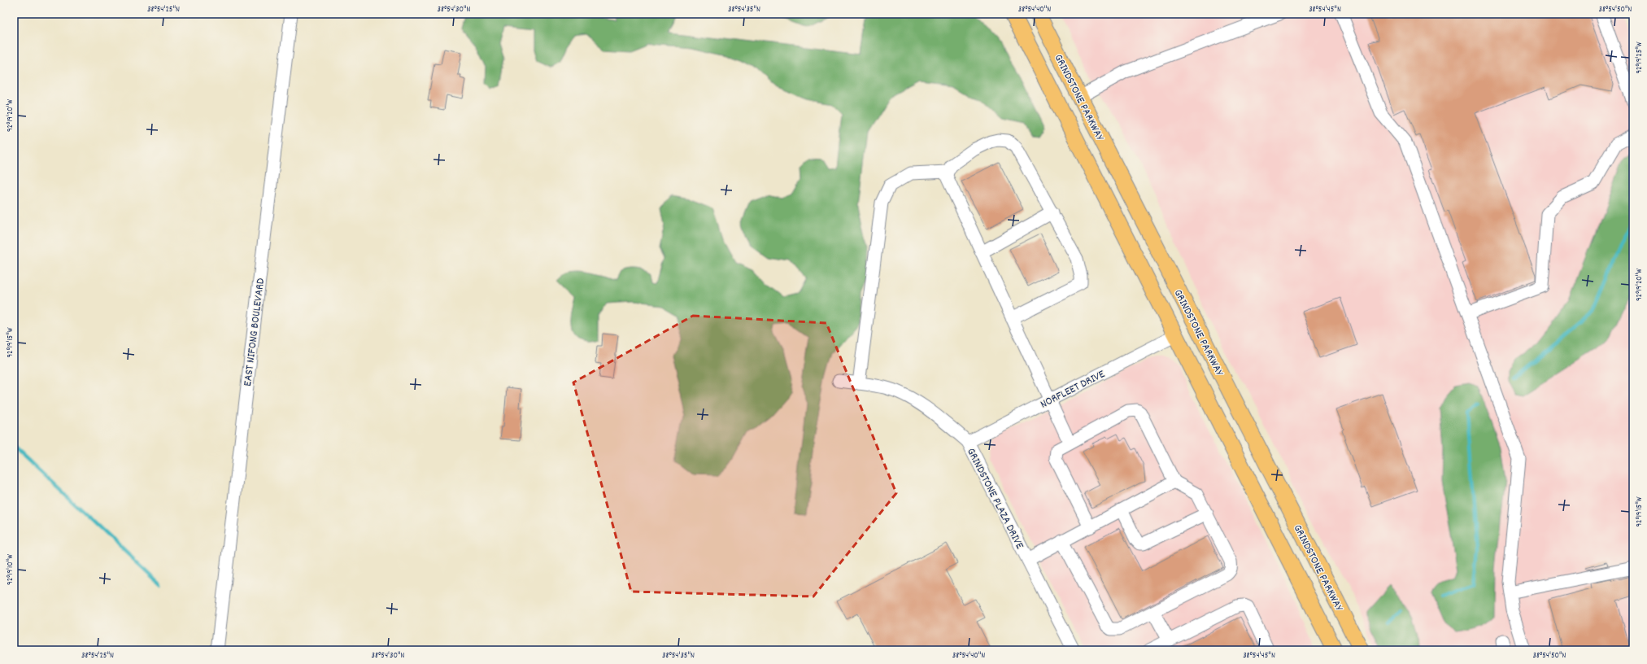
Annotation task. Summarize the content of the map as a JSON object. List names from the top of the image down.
{
  "streets": {
    "main road": ["GRINDSTONE PARKWAY"],
    "street": ["EAST NIFONG BOULEVARD", "NORFLEET DRIVE", "GRINDSTONE PLAZA DRIVE"]
  },
  "crossings": [
    ["GRINDSTONE PARKWAY", "NORFLEET DRIVE"],
    ["NORFLEET DRIVE", "GRINDSTONE PLAZA DRIVE"]
  ],
  "coordinates": [
    "38°54'25\"N",
    "38°54'30\"N",
    "38°54'35\"N",
    "38°54'40\"N",
    "38°54'45\"N",
    "38°54'50\"N",
    "92°19'25\"W",
    "92°19'20\"W",
    "92°19'15\"W",
    "92°19'10\"W"
  ]
}
